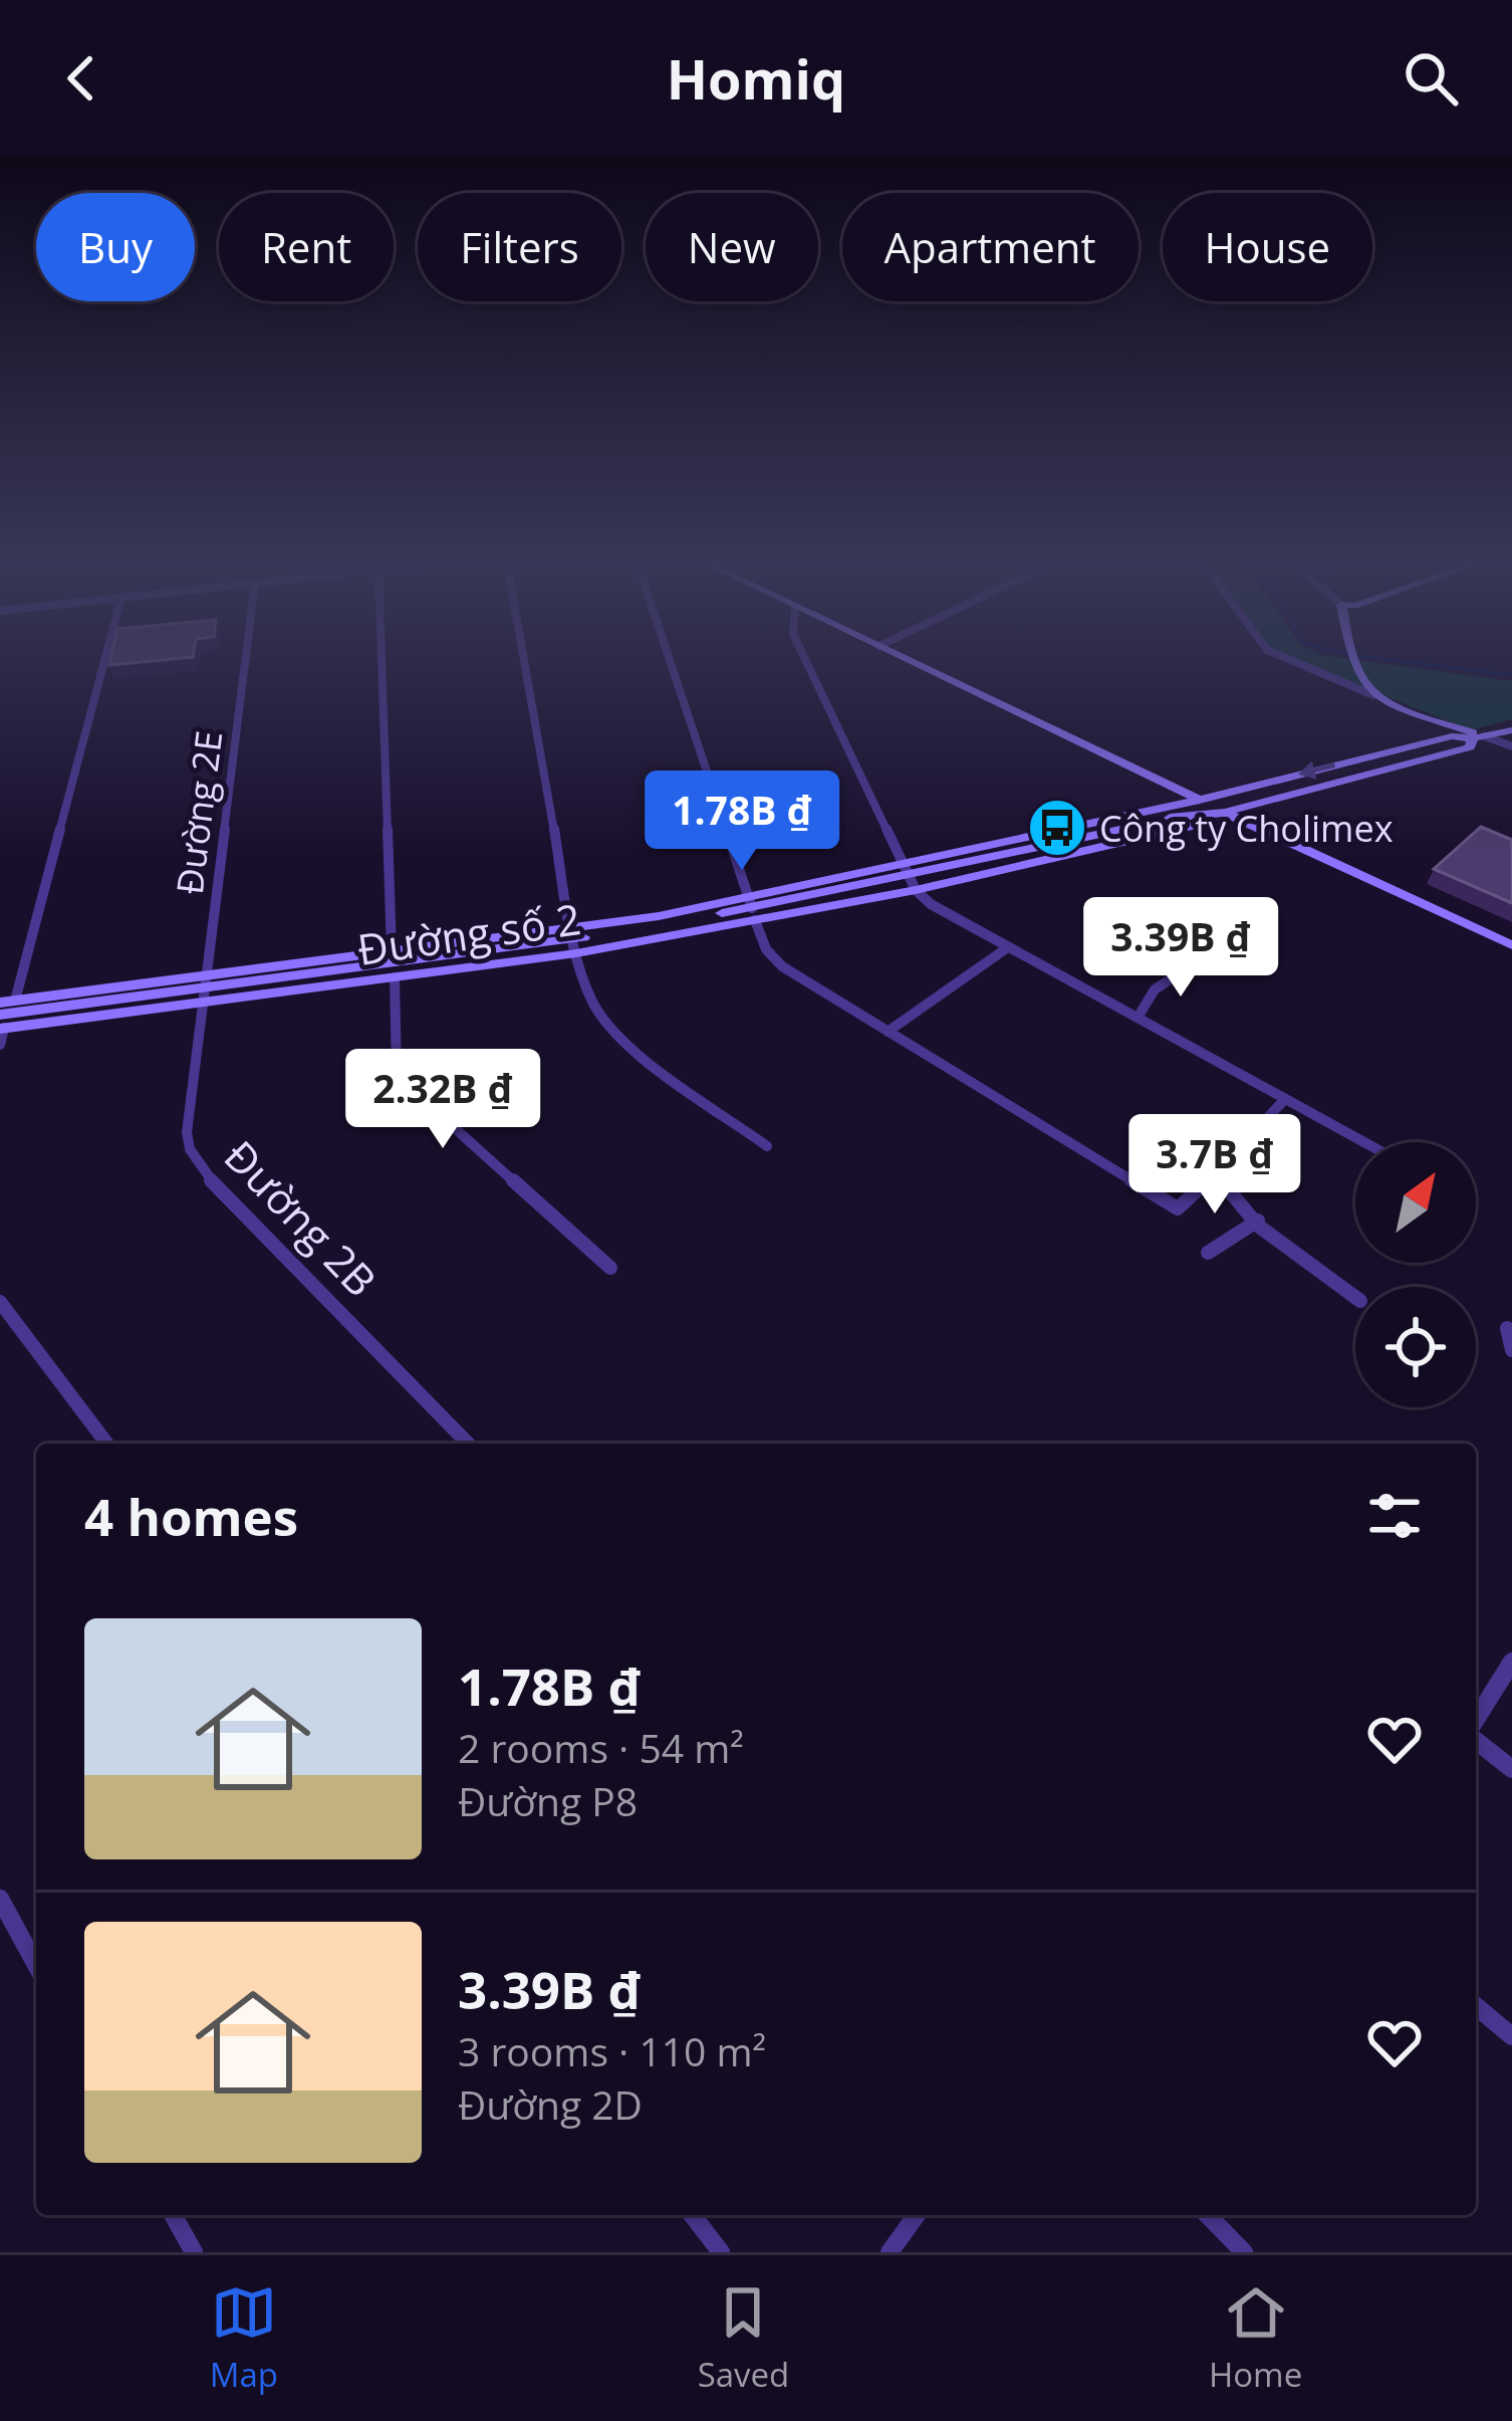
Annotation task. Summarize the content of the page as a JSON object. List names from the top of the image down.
{
  "streets": {
    "main road": ["Đường số 2"],
    "street": ["Đường 2E", "Đường 2B"]
  },
  "crossings": [
    ["Đường 2E", "Đường số 2"],
    ["Đường 2E", "Đường 2B"],
    ["Đường số 2", "Đường 2B"]
  ],
  "places": {
    "bus stop": ["Công ty Cholimex"]
  },
  "north": "top right",
  "page": {
    "header": "Homiq",
    "chip": [
      "Buy",
      "Rent",
      "Filters",
      "New",
      "Apartment",
      "House"
    ],
    "price": [
      "1.78B ₫",
      "3.39B ₫",
      "2.32B ₫",
      "3.7B ₫"
    ],
    "heading": "4 homes",
    "list": [
      {
        "name": "1.78B ₫",
        "note": "2 rooms · 54 m² · Đường P8"
      },
      {
        "name": "3.39B ₫",
        "note": "3 rooms · 110 m² · Đường 2D"
      }
    ],
    "tabs": ["Map", "Saved", "Home"]
  }
}
